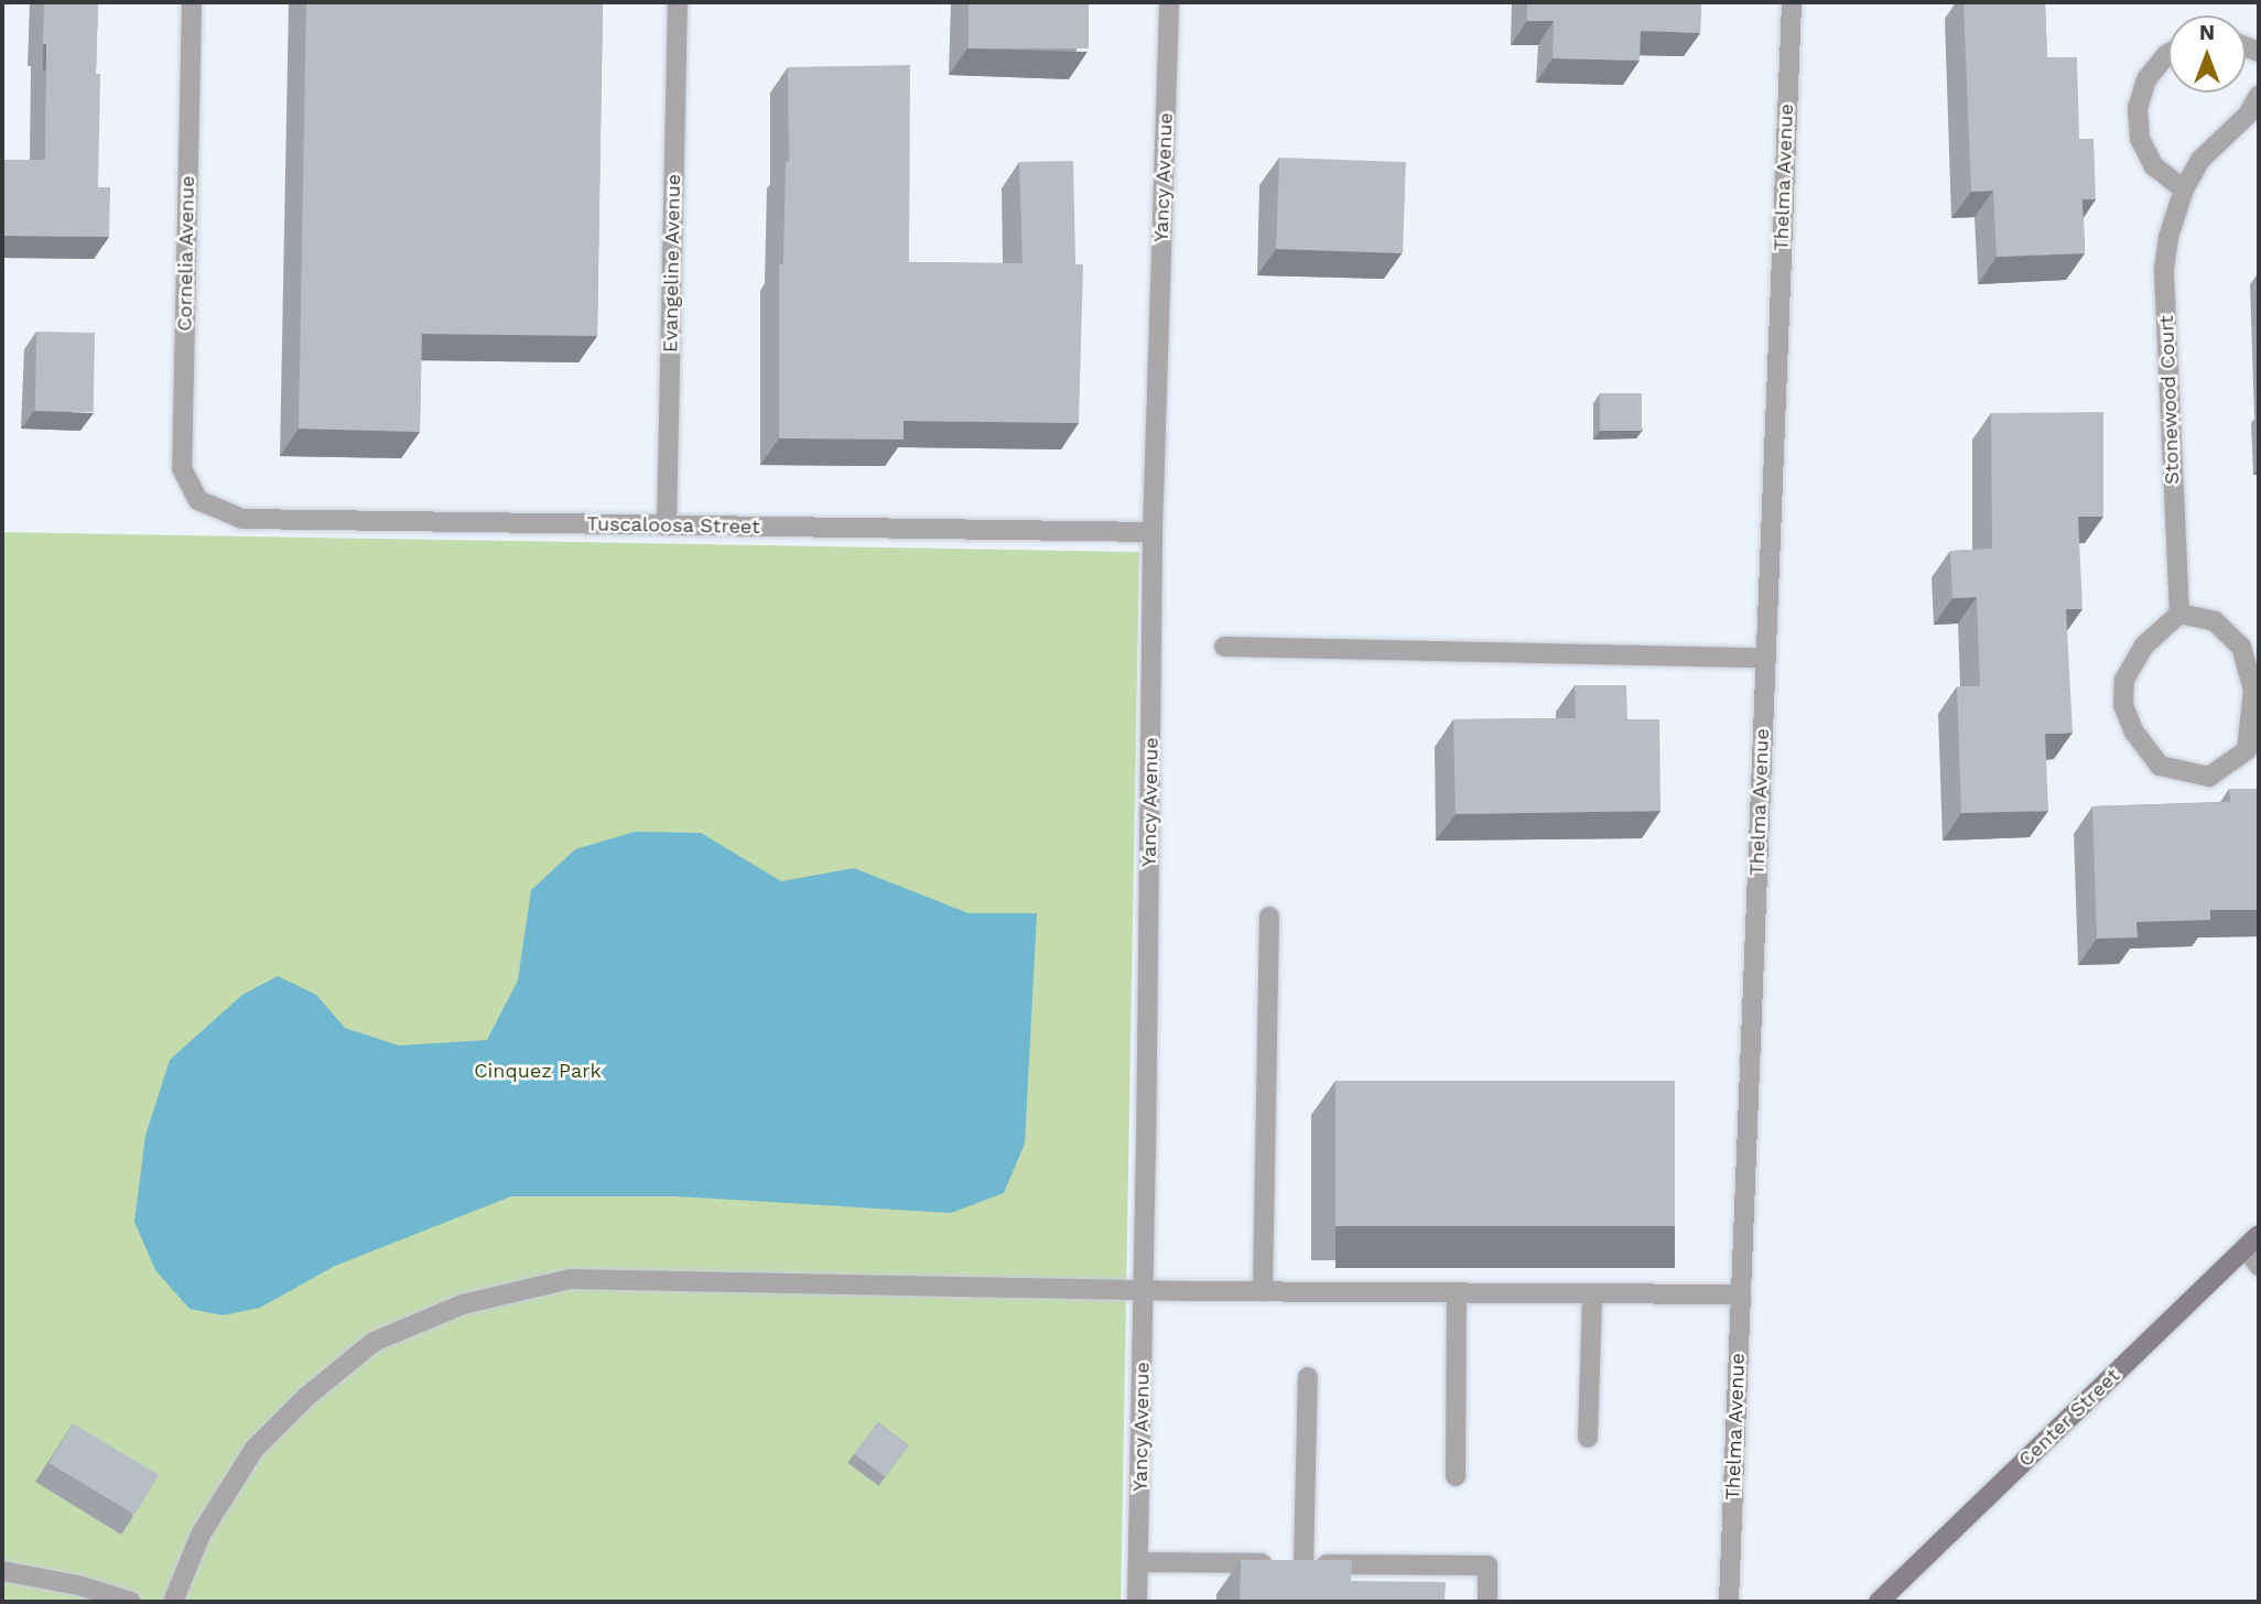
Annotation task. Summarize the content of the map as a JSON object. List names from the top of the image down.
{
  "streets": {
    "street": [
      "Yancy Avenue",
      "Thelma Avenue",
      "Cornelia Avenue",
      "Evangeline Avenue",
      "Stonewood Court",
      "Tuscaloosa Street",
      "Center Street"
    ]
  },
  "crossings": [
    ["Yancy Avenue", "Tuscaloosa Street"],
    ["Cornelia Avenue", "Tuscaloosa Street"],
    ["Evangeline Avenue", "Tuscaloosa Street"]
  ],
  "parks": ["Cinquez Park"],
  "north": "top"
}
